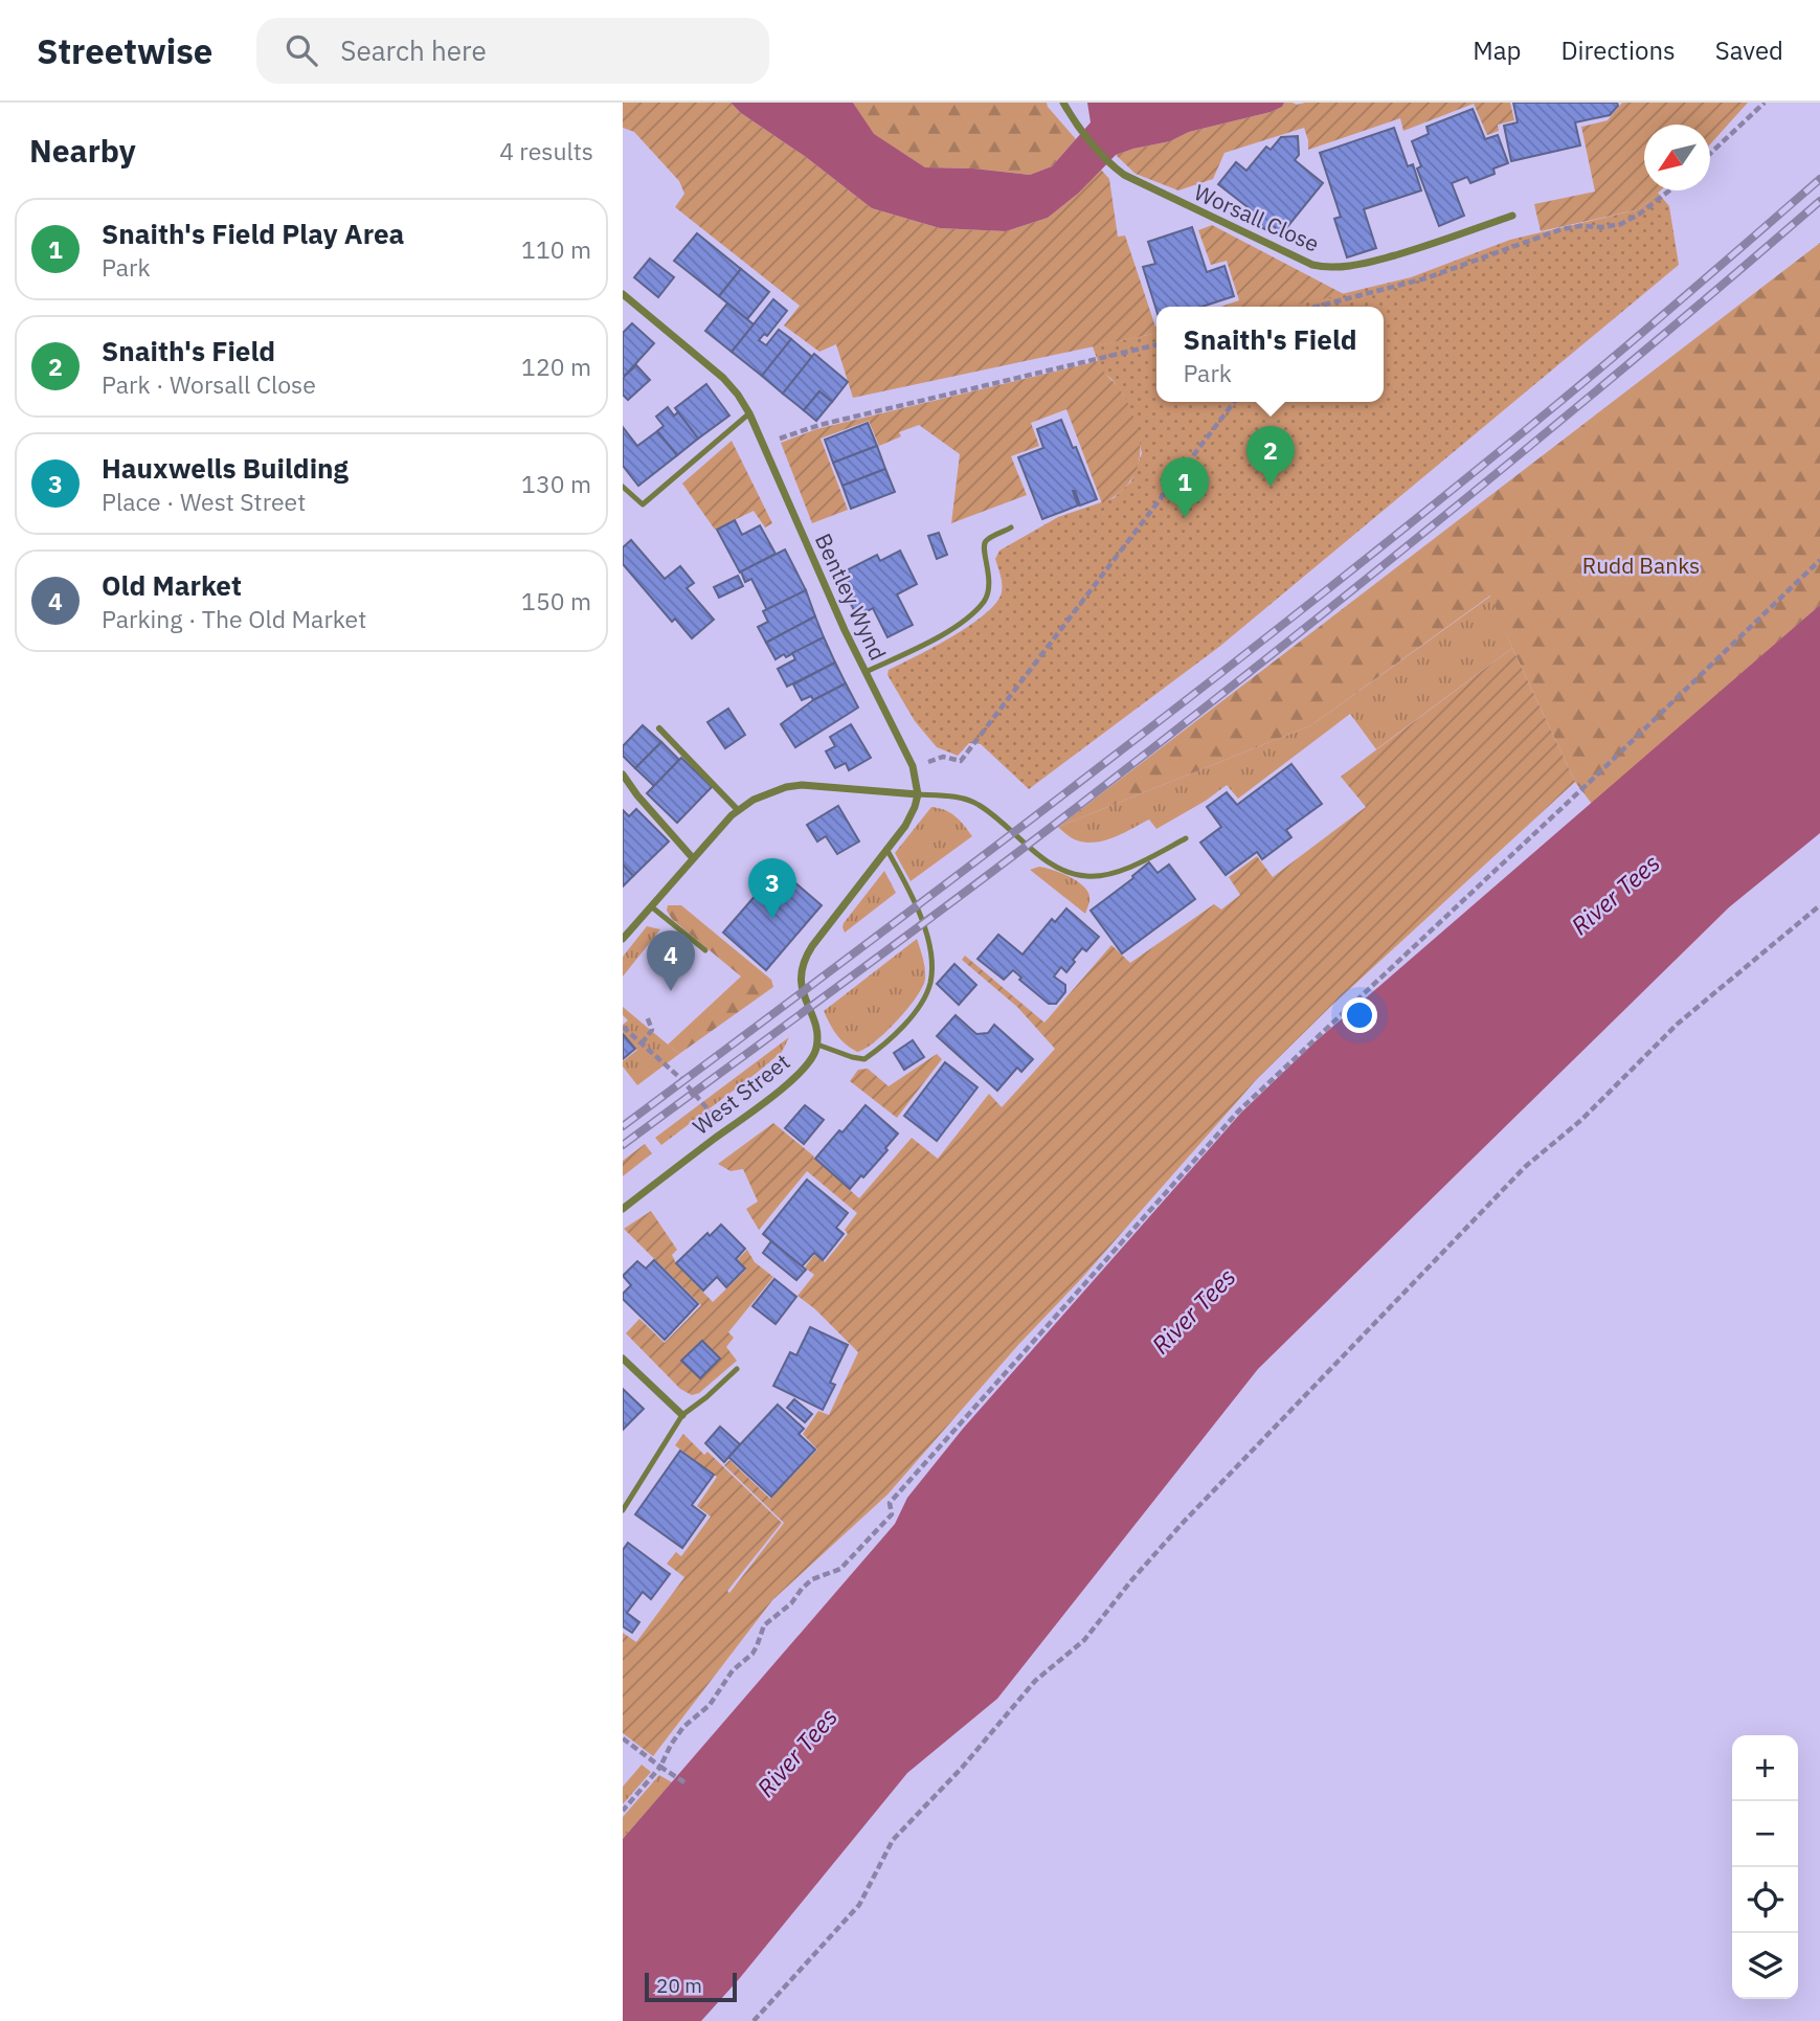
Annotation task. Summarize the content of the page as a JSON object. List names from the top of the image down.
{
  "streets": {
    "street": ["Worsall Close", "Bentley Wynd", "West Street"]
  },
  "crossings": [
    ["Bentley Wynd", "West Street"]
  ],
  "water": ["River Tees"],
  "parks": ["Rudd Banks"],
  "scale_bar": "20 m",
  "north": "bottom left",
  "page": {
    "header": "Streetwise",
    "search": "Search here",
    "nav": ["Map", "Directions", "Saved"],
    "heading": ["Nearby", "4 results"],
    "list": [
      {
        "mark": "1",
        "name": "Snaith's Field Play Area",
        "note": "Park",
        "value": "110 m"
      },
      {
        "mark": "2",
        "name": "Snaith's Field",
        "note": "Park · Worsall Close",
        "value": "120 m"
      },
      {
        "mark": "3",
        "name": "Hauxwells Building",
        "note": "Place · West Street",
        "value": "130 m"
      },
      {
        "mark": "4",
        "name": "Old Market",
        "note": "Parking · The Old Market",
        "value": "150 m"
      }
    ],
    "popup": ["Snaith's Field", "Park"],
    "pins": [
      "2",
      "1",
      "3",
      "4"
    ],
    "map_buttons": ["+", "−"],
    "scale": "20 m"
  }
}
